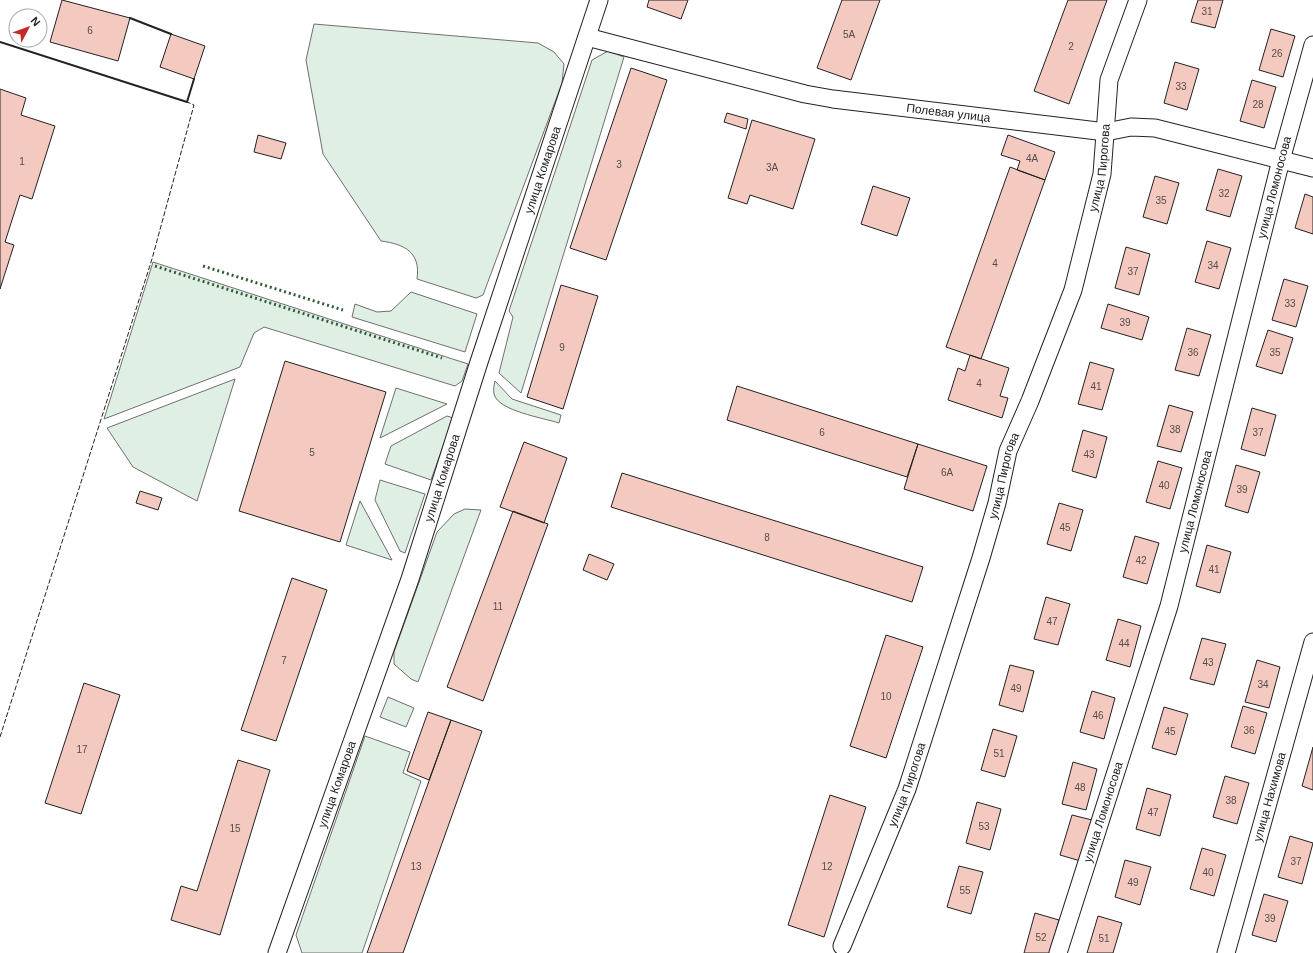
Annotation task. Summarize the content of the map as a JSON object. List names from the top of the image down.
{
  "streets": {
    "street": [
      "Полевая улица",
      "улица Пирогова",
      "улица Комарова",
      "улица Ломоносова",
      "улица Нахимова"
    ]
  },
  "crossings": [
    ["Полевая улица", "улица Пирогова"],
    ["Полевая улица", "улица Комарова"],
    ["Полевая улица", "улица Ломоносова"]
  ],
  "house_numbers": [
    "31",
    "6",
    "5А",
    "2",
    "26",
    "33",
    "28",
    "4А",
    "1",
    "3",
    "3А",
    "32",
    "35",
    "4",
    "34",
    "37",
    "33",
    "39",
    "9",
    "36",
    "35",
    "4",
    "41",
    "38",
    "6",
    "37",
    "5",
    "43",
    "6А",
    "40",
    "39",
    "45",
    "8",
    "42",
    "41",
    "11",
    "47",
    "44",
    "7",
    "43",
    "34",
    "49",
    "10",
    "46",
    "36",
    "45",
    "17",
    "51",
    "48",
    "38",
    "47",
    "53",
    "15",
    "37",
    "13",
    "12",
    "40",
    "49",
    "55",
    "39",
    "52",
    "51"
  ],
  "north": "top right"
}
